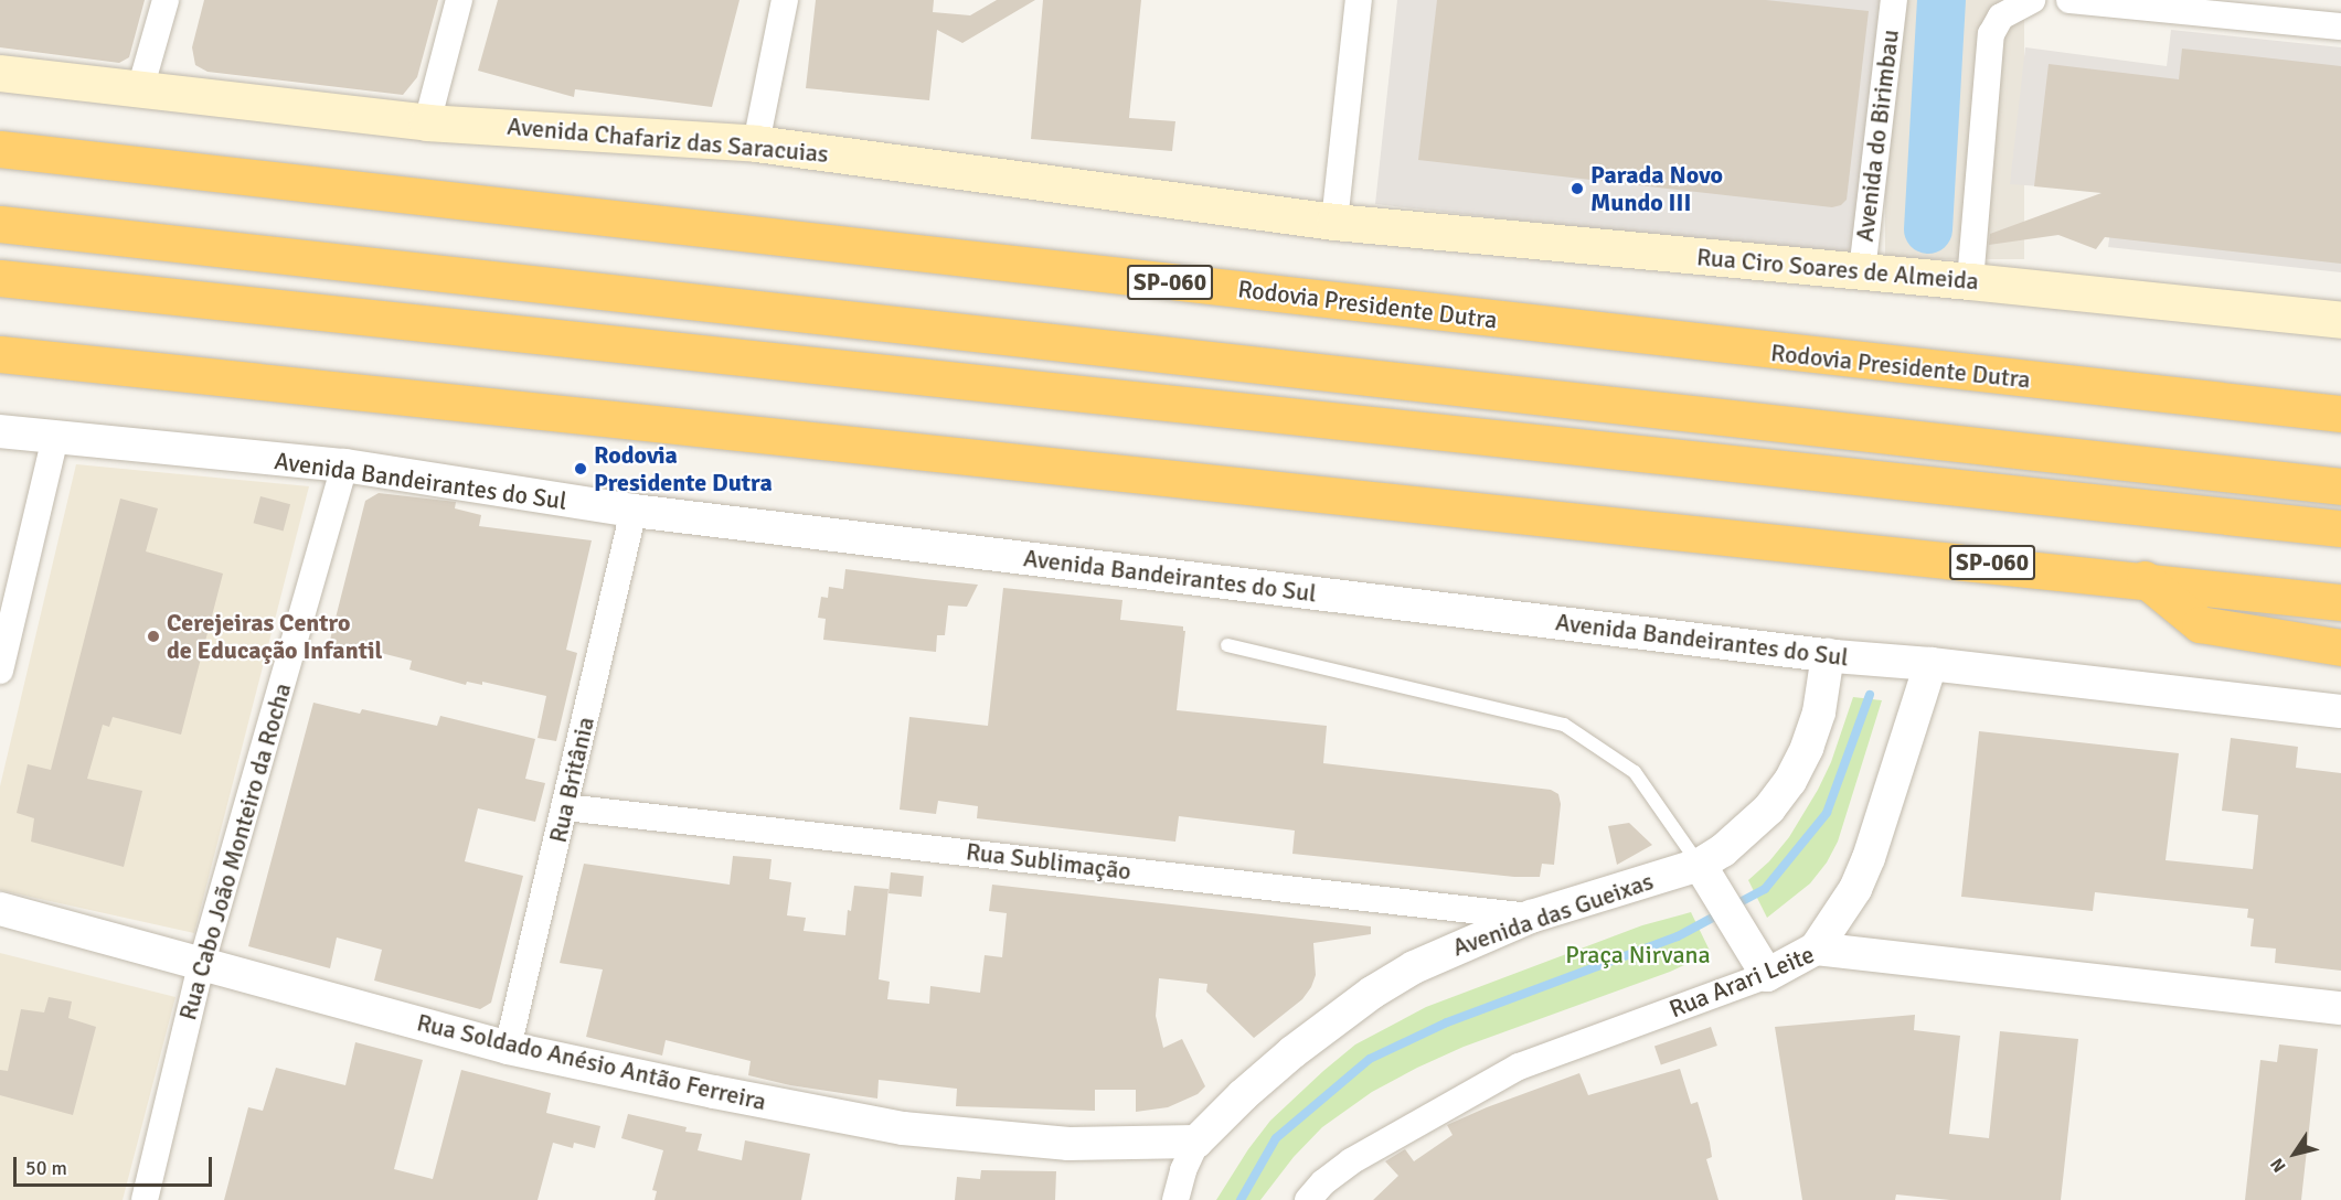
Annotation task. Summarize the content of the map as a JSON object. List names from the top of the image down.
{
  "streets": {
    "highway": ["SP-060", "Rodovia Presidente Dutra"],
    "main road": ["Avenida Chafariz das Saracuias", "Rua Ciro Soares de Almeida"],
    "street": [
      "Avenida do Birimbau",
      "Avenida Bandeirantes do Sul",
      "Rua Britânia",
      "Rua Cabo João Monteiro da Rocha",
      "Rua Sublimação",
      "Avenida das Gueixas",
      "Rua Arari Leite",
      "Rua Soldado Anésio Antão Ferreira"
    ]
  },
  "crossings": [
    ["Avenida do Birimbau", "Rua Ciro Soares de Almeida"],
    ["Avenida Chafariz das Saracuias", "Rua Ciro Soares de Almeida"],
    ["Avenida Bandeirantes do Sul", "Rua Britânia"],
    ["Avenida Bandeirantes do Sul", "Rua Cabo João Monteiro da Rocha"],
    ["Avenida Bandeirantes do Sul", "Avenida das Gueixas"],
    ["Rua Britânia", "Rua Sublimação"],
    ["Rua Britânia", "Rua Soldado Anésio Antão Ferreira"],
    ["Rua Cabo João Monteiro da Rocha", "Rua Soldado Anésio Antão Ferreira"],
    ["Rua Sublimação", "Avenida das Gueixas"],
    ["Avenida das Gueixas", "Rua Soldado Anésio Antão Ferreira"]
  ],
  "parks": ["Praça Nirvana"],
  "places": ["Parada Novo Mundo III", "Rodovia Presidente Dutra", "Cerejeiras Centro de Educação Infantil"],
  "scale_bar": "50 m",
  "north": "bottom left"
}
